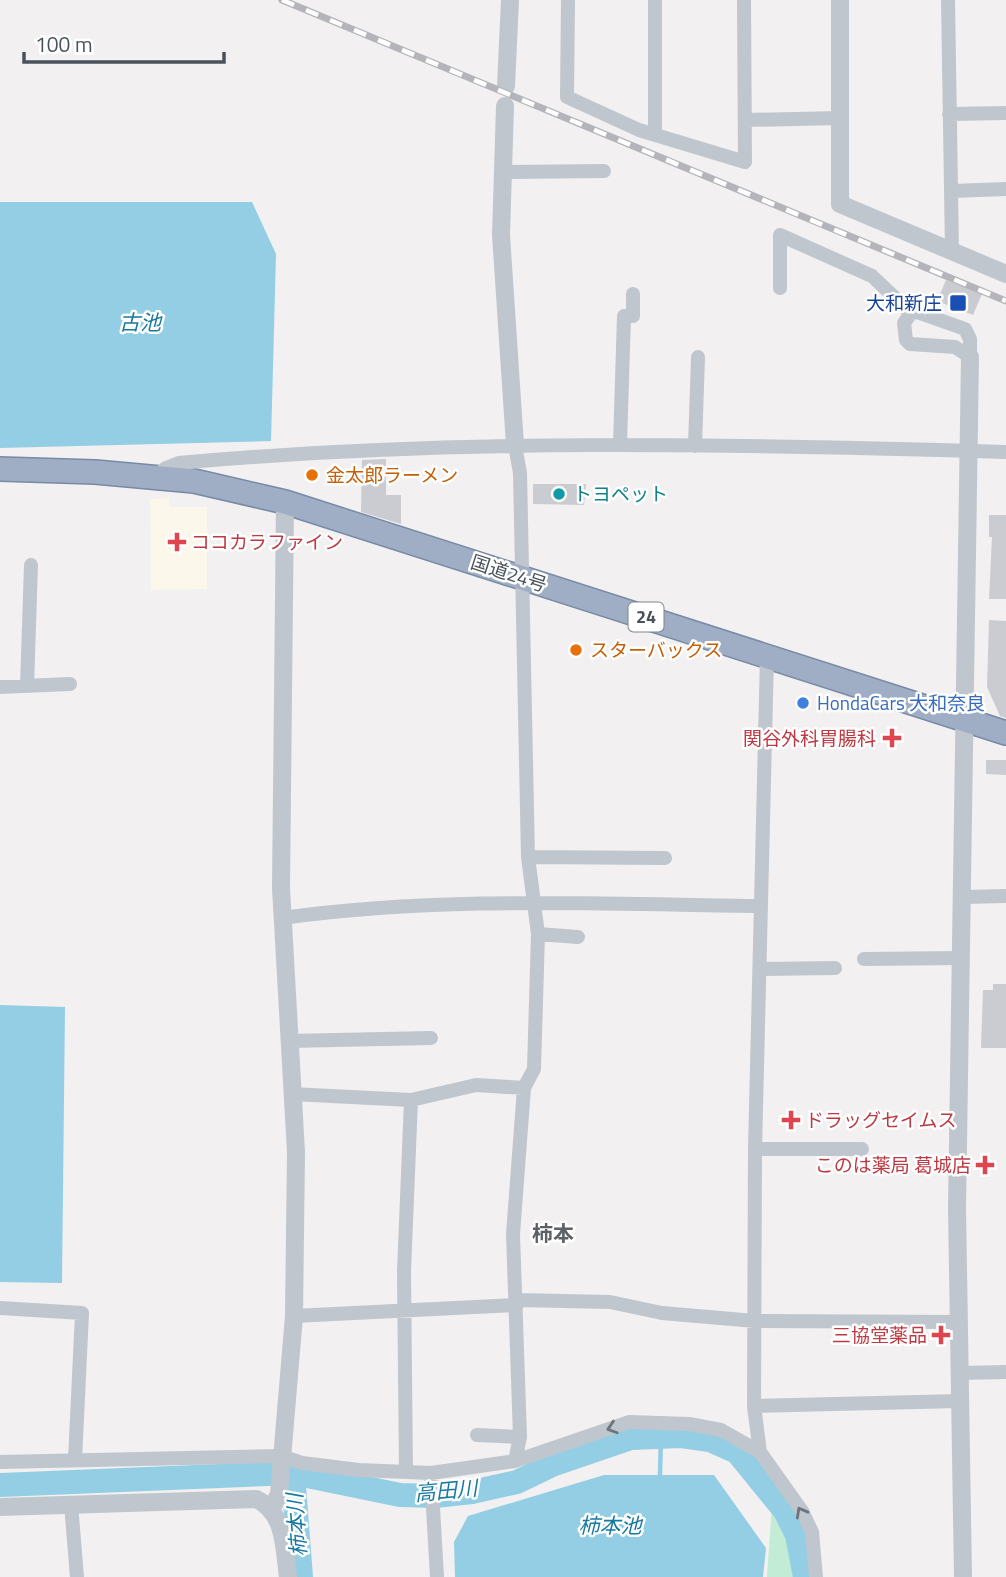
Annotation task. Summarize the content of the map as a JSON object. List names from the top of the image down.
{
  "streets": {
    "highway": ["国道24号", "24"]
  },
  "districts": ["柿本"],
  "water": [
    "古池",
    "高田川",
    "柿本川",
    "柿本池"
  ],
  "places": {
    "transit": ["大和新庄"],
    "other": [
      "金太郎ラーメン",
      "トヨペット",
      "スターバックス",
      "HondaCars 大和奈良"
    ],
    "health": [
      "ココカラファイン",
      "関谷外科胃腸科",
      "ドラッグセイムス",
      "このは薬局 葛城店",
      "三協堂薬品"
    ]
  },
  "scale_bar": "100 m"
}
